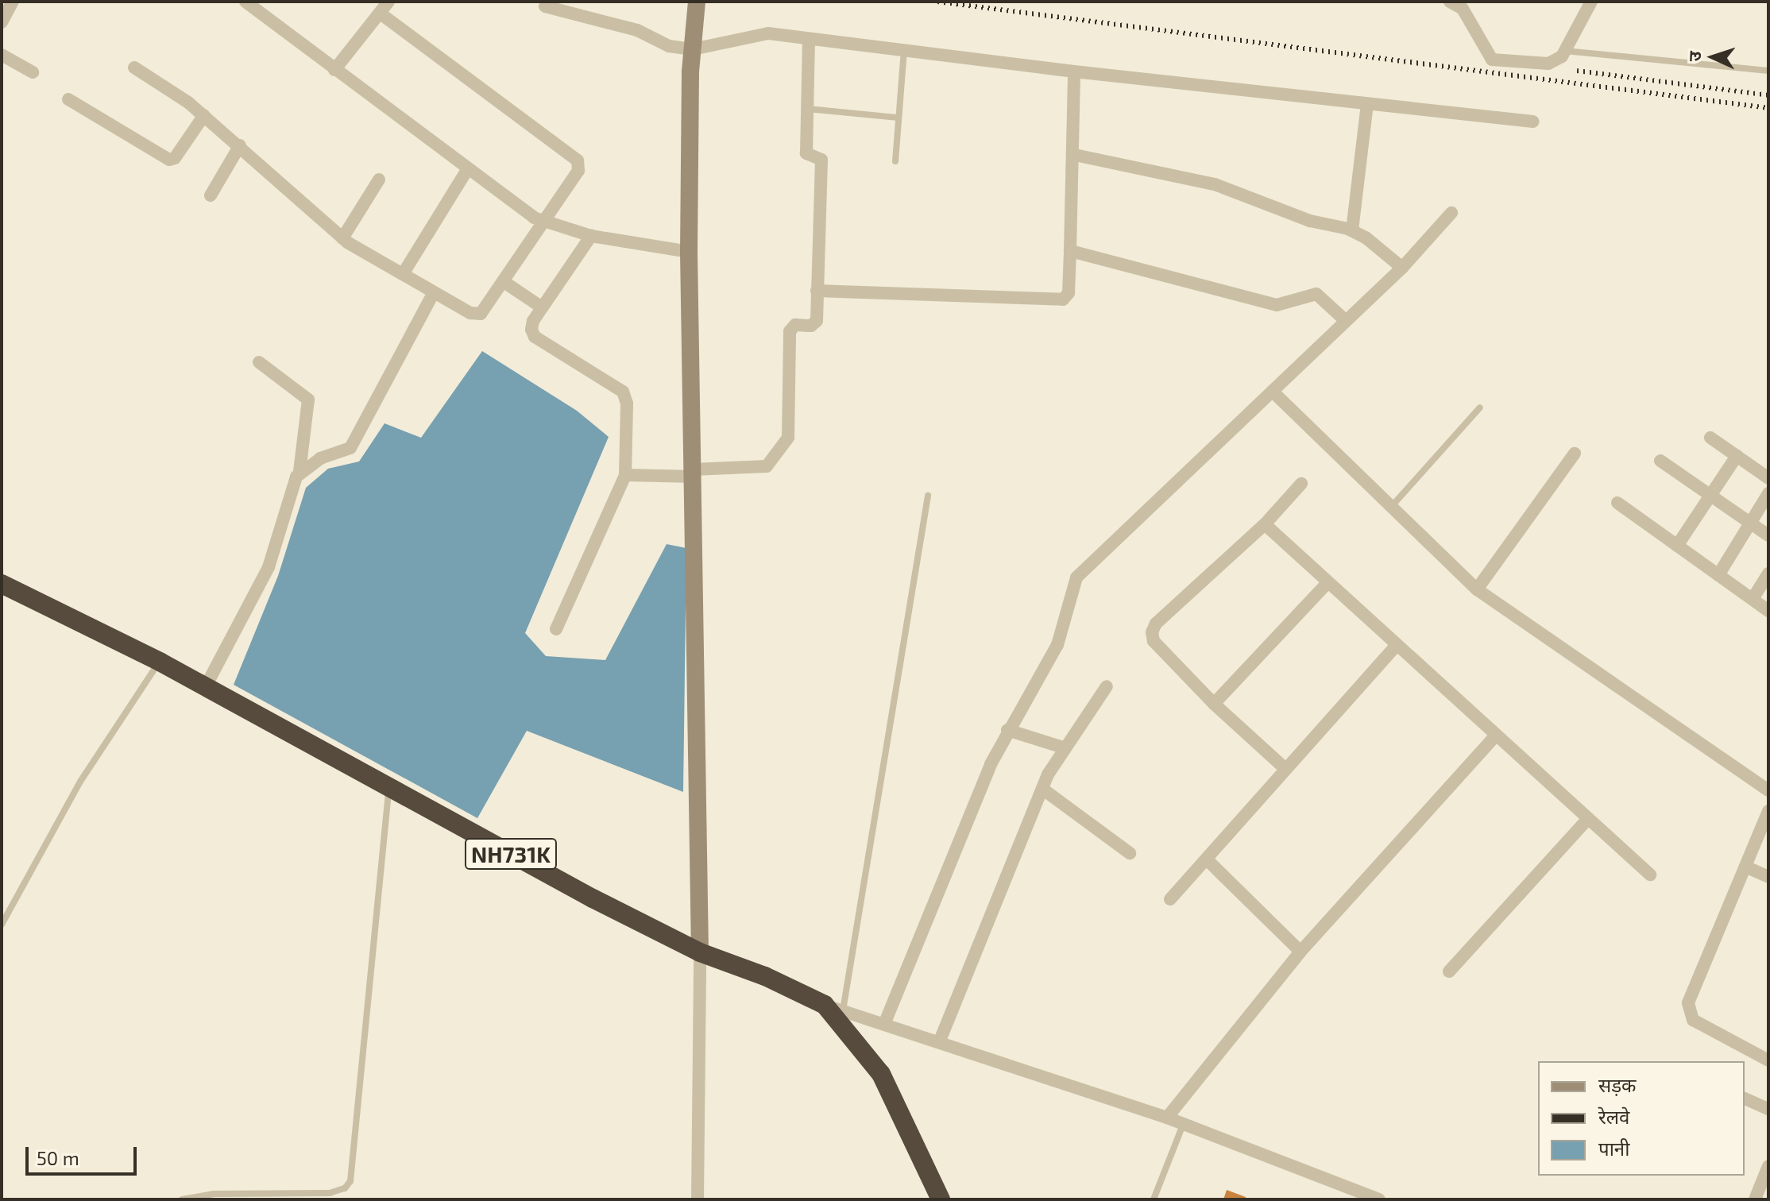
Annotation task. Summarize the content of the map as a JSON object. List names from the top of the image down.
{
  "streets": {
    "highway": ["NH731K"]
  },
  "legend": ["सड़क", "रेलवे", "पानी"],
  "scale_bar": "50 m",
  "north": "left"
}
